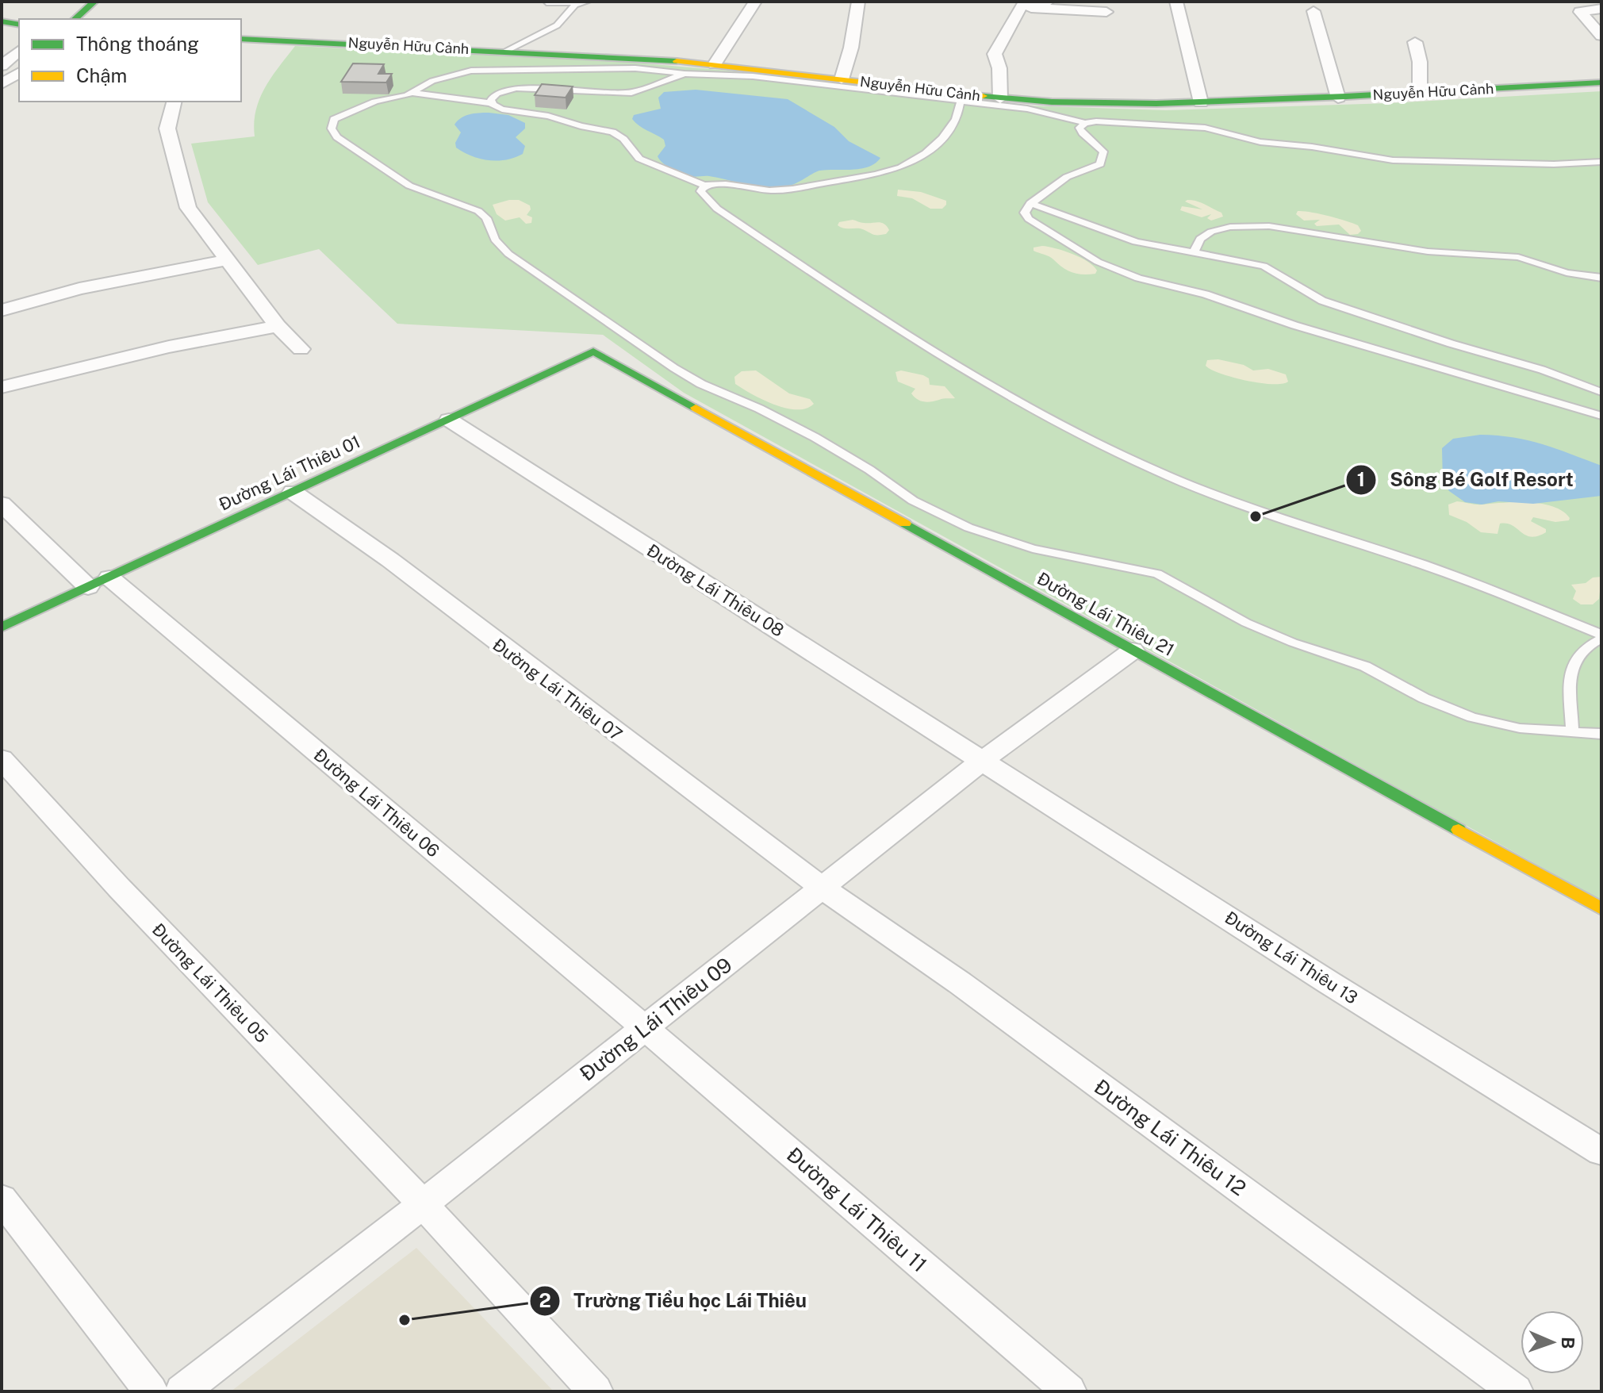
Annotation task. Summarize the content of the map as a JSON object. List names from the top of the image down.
{
  "streets": {
    "street": [
      "Nguyễn Hữu Cảnh",
      "Đường Lái Thiêu 01",
      "Đường Lái Thiêu 08",
      "Đường Lái Thiêu 21",
      "Đường Lái Thiêu 07",
      "Đường Lái Thiêu 06",
      "Đường Lái Thiêu 13",
      "Đường Lái Thiêu 05",
      "Đường Lái Thiêu 09",
      "Đường Lái Thiêu 12",
      "Đường Lái Thiêu 11"
    ]
  },
  "crossings": [
    ["Đường Lái Thiêu 01", "Đường Lái Thiêu 08"],
    ["Đường Lái Thiêu 01", "Đường Lái Thiêu 21"],
    ["Đường Lái Thiêu 01", "Đường Lái Thiêu 07"],
    ["Đường Lái Thiêu 01", "Đường Lái Thiêu 06"],
    ["Đường Lái Thiêu 08", "Đường Lái Thiêu 13"],
    ["Đường Lái Thiêu 08", "Đường Lái Thiêu 09"],
    ["Đường Lái Thiêu 21", "Đường Lái Thiêu 09"],
    ["Đường Lái Thiêu 07", "Đường Lái Thiêu 09"],
    ["Đường Lái Thiêu 07", "Đường Lái Thiêu 12"],
    ["Đường Lái Thiêu 06", "Đường Lái Thiêu 09"],
    ["Đường Lái Thiêu 06", "Đường Lái Thiêu 11"],
    ["Đường Lái Thiêu 13", "Đường Lái Thiêu 09"],
    ["Đường Lái Thiêu 05", "Đường Lái Thiêu 09"],
    ["Đường Lái Thiêu 09", "Đường Lái Thiêu 12"],
    ["Đường Lái Thiêu 09", "Đường Lái Thiêu 11"]
  ],
  "places": ["Sông Bé Golf Resort", "Trường Tiểu học Lái Thiêu"],
  "legend": ["Thông thoáng", "Chậm"],
  "north": "right"
}
